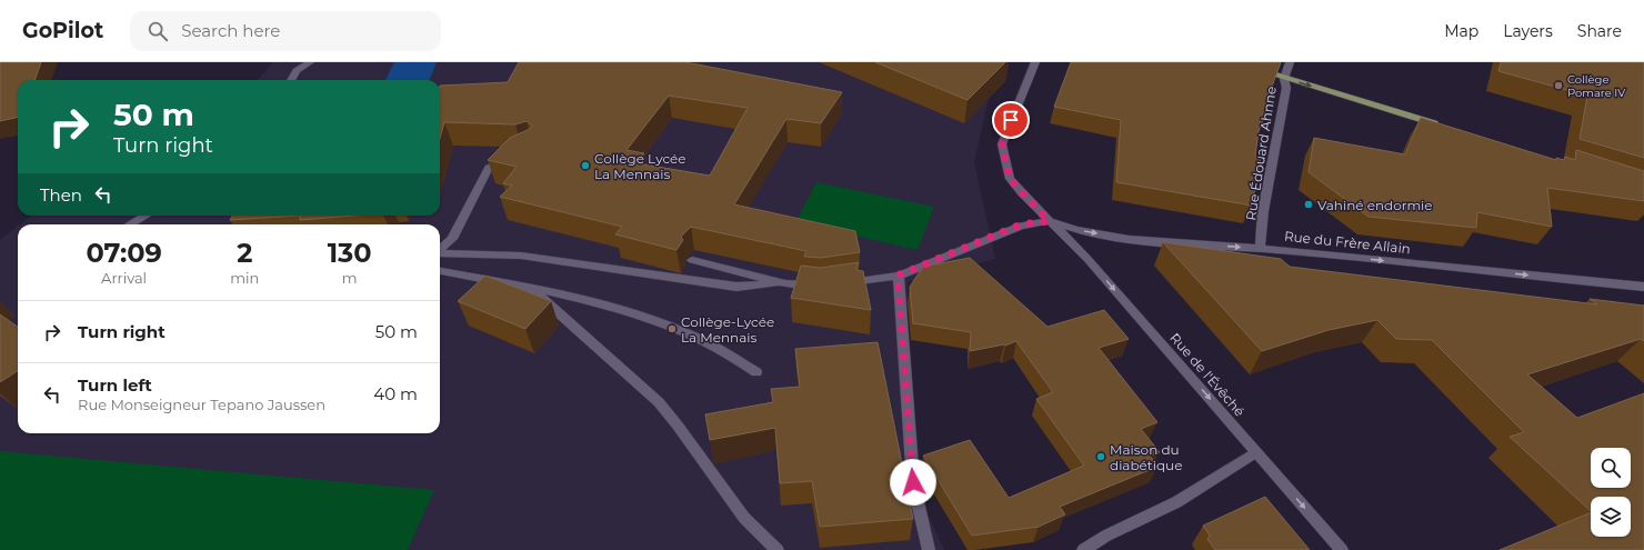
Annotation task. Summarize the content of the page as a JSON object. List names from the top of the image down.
{
  "streets": {
    "street": ["Rue Édouard Ahnne", "Rue du Frère Allain", "Rue de l'Évêché"]
  },
  "crossings": [
    ["Rue Édouard Ahnne", "Rue du Frère Allain"],
    ["Rue du Frère Allain", "Rue de l'Évêché"]
  ],
  "one_way": ["Rue du Frère Allain", "Rue de l'Évêché"],
  "places": [
    "Collège Pomare IV",
    "Collège Lycée La Mennais",
    "Vahiné endormie",
    "Collège-Lycée La Mennais",
    "Maison du diabétique"
  ],
  "page": {
    "header": "GoPilot",
    "search": "Search here",
    "nav": ["Map", "Layers", "Share"],
    "turn": ["50 m", "Turn right"],
    "then": "Then",
    "eta": [
      "07:09",
      "Arrival",
      "2",
      "min",
      "130",
      "m"
    ],
    "list": [
      {
        "name": "Turn right",
        "value": "50 m"
      },
      {
        "name": "Turn left",
        "note": "Rue Monseigneur Tepano Jaussen",
        "value": "40 m"
      }
    ]
  }
}
